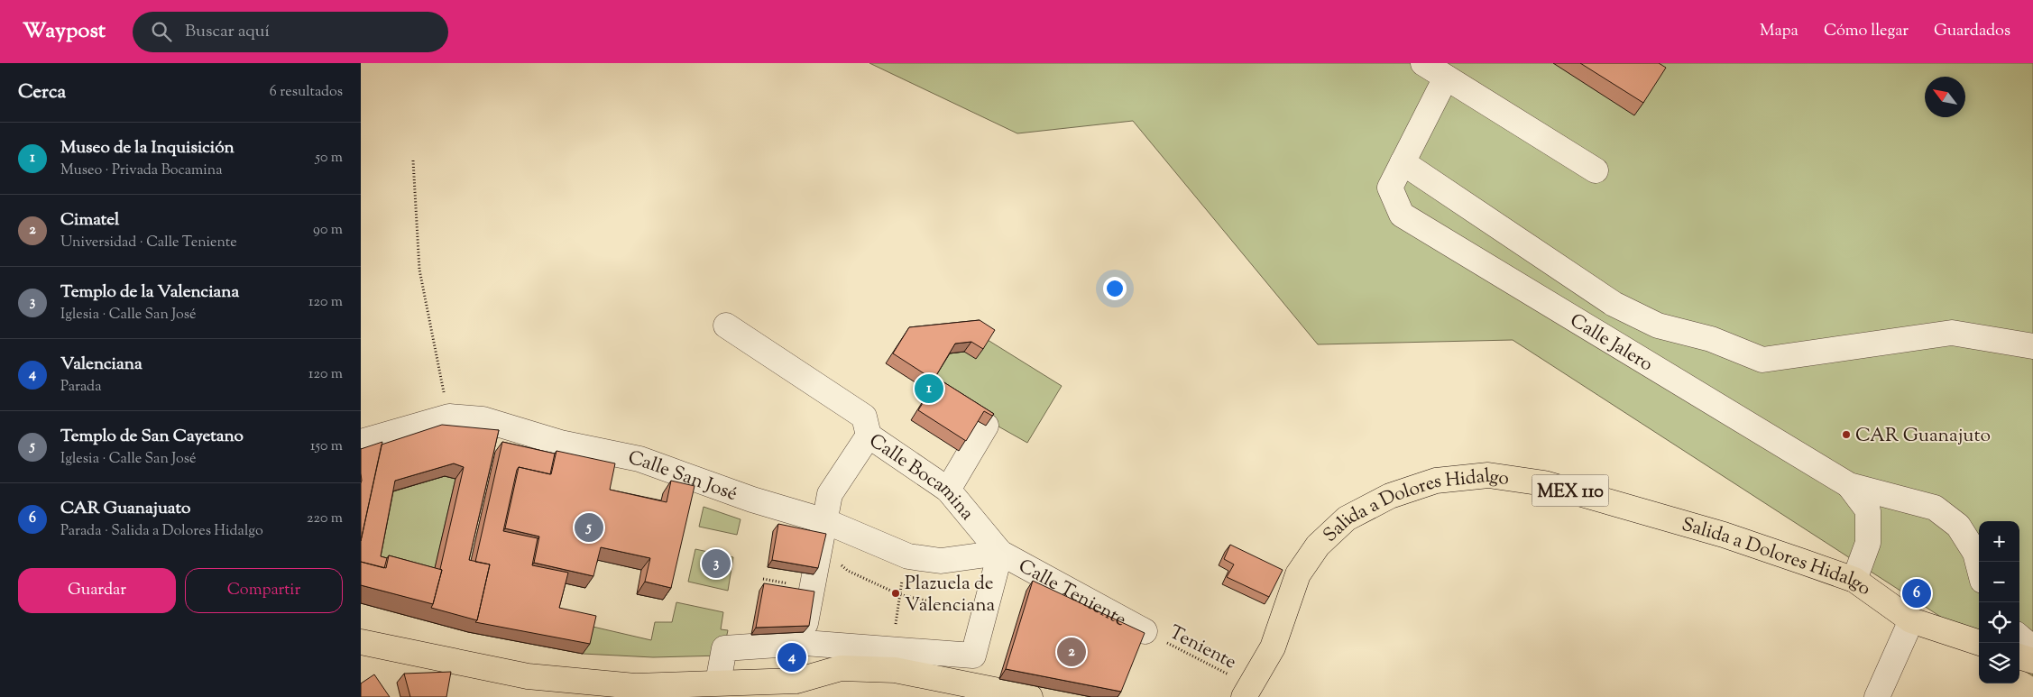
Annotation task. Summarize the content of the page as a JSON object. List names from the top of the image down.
{
  "streets": {
    "main road": ["MEX 110", "Salida a Dolores Hidalgo"],
    "street": [
      "Calle Jalero",
      "Calle San José",
      "Calle Bocamina",
      "Calle Teniente"
    ],
    "path": ["Teniente"]
  },
  "crossings": [
    ["Calle Jalero", "Salida a Dolores Hidalgo"],
    ["Calle San José", "Calle Bocamina"],
    ["Calle San José", "Calle Teniente"],
    ["Calle Bocamina", "Calle Teniente"],
    ["Salida a Dolores Hidalgo", "Teniente"],
    ["Calle Teniente", "Teniente"]
  ],
  "places": ["CAR Guanajuto", "Plazuela de Valenciana"],
  "north": "top left",
  "page": {
    "header": "Waypost",
    "search": "Buscar aquí",
    "nav": ["Mapa", "Cómo llegar", "Guardados"],
    "heading": ["Cerca", "6 resultados"],
    "list": [
      {
        "mark": "1",
        "name": "Museo de la Inquisición",
        "note": "Museo · Privada Bocamina",
        "value": "50 m"
      },
      {
        "mark": "2",
        "name": "Cimatel",
        "note": "Universidad · Calle Teniente",
        "value": "90 m"
      },
      {
        "mark": "3",
        "name": "Templo de la Valenciana",
        "note": "Iglesia · Calle San José",
        "value": "120 m"
      },
      {
        "mark": "4",
        "name": "Valenciana",
        "note": "Parada",
        "value": "120 m"
      },
      {
        "mark": "5",
        "name": "Templo de San Cayetano",
        "note": "Iglesia · Calle San José",
        "value": "150 m"
      },
      {
        "mark": "6",
        "name": "CAR Guanajuato",
        "note": "Parada · Salida a Dolores Hidalgo",
        "value": "220 m"
      }
    ],
    "pins": [
      "1",
      "5",
      "3",
      "6",
      "2",
      "4"
    ],
    "map_buttons": ["+", "−"],
    "buttons": ["Guardar", "Compartir"]
  }
}
